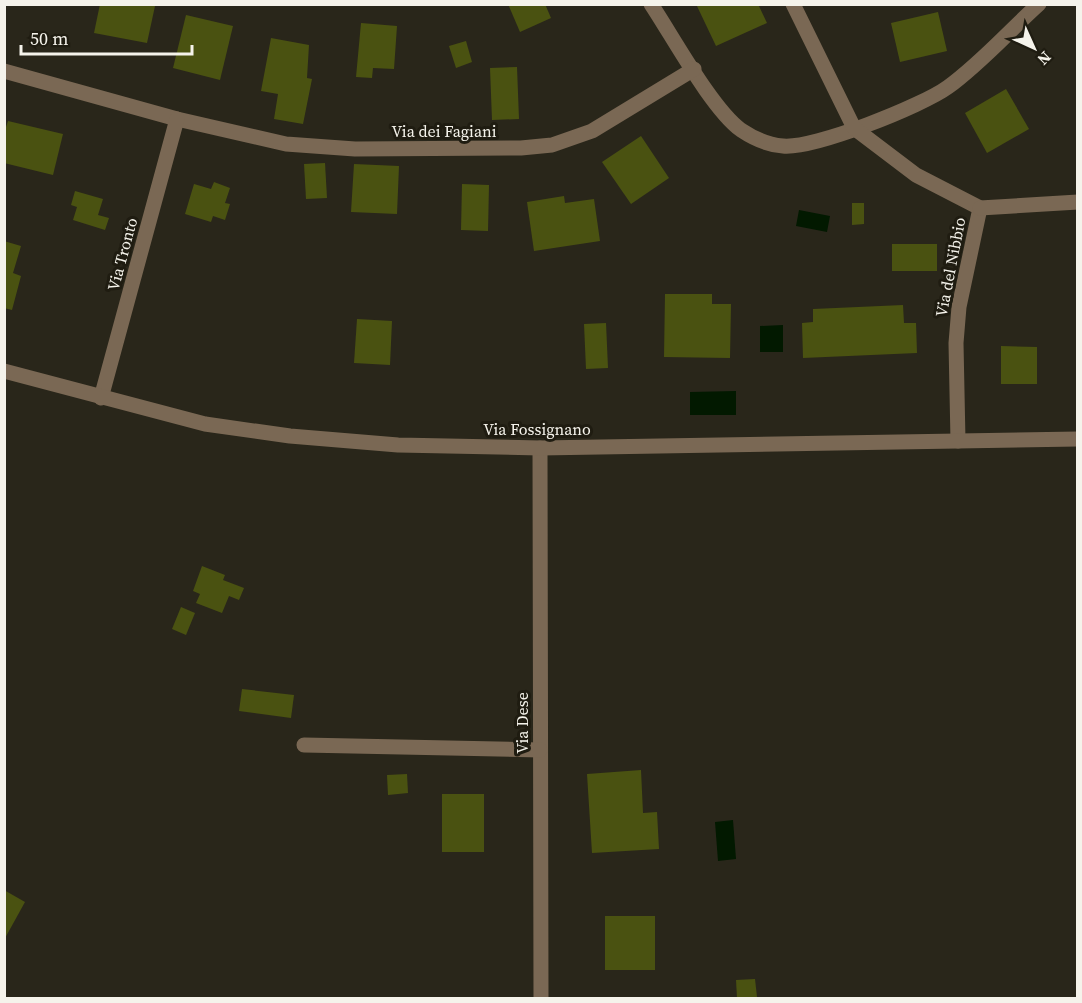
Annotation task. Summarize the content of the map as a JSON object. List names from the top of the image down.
{
  "streets": {
    "street": [
      "Via dei Fagiani",
      "Via Tronto",
      "Via del Nibbio",
      "Via Fossignano",
      "Via Dese"
    ]
  },
  "crossings": [
    ["Via dei Fagiani", "Via Tronto"],
    ["Via Tronto", "Via Fossignano"],
    ["Via del Nibbio", "Via Fossignano"],
    ["Via Fossignano", "Via Dese"]
  ],
  "scale_bar": "50 m",
  "north": "bottom right"
}
